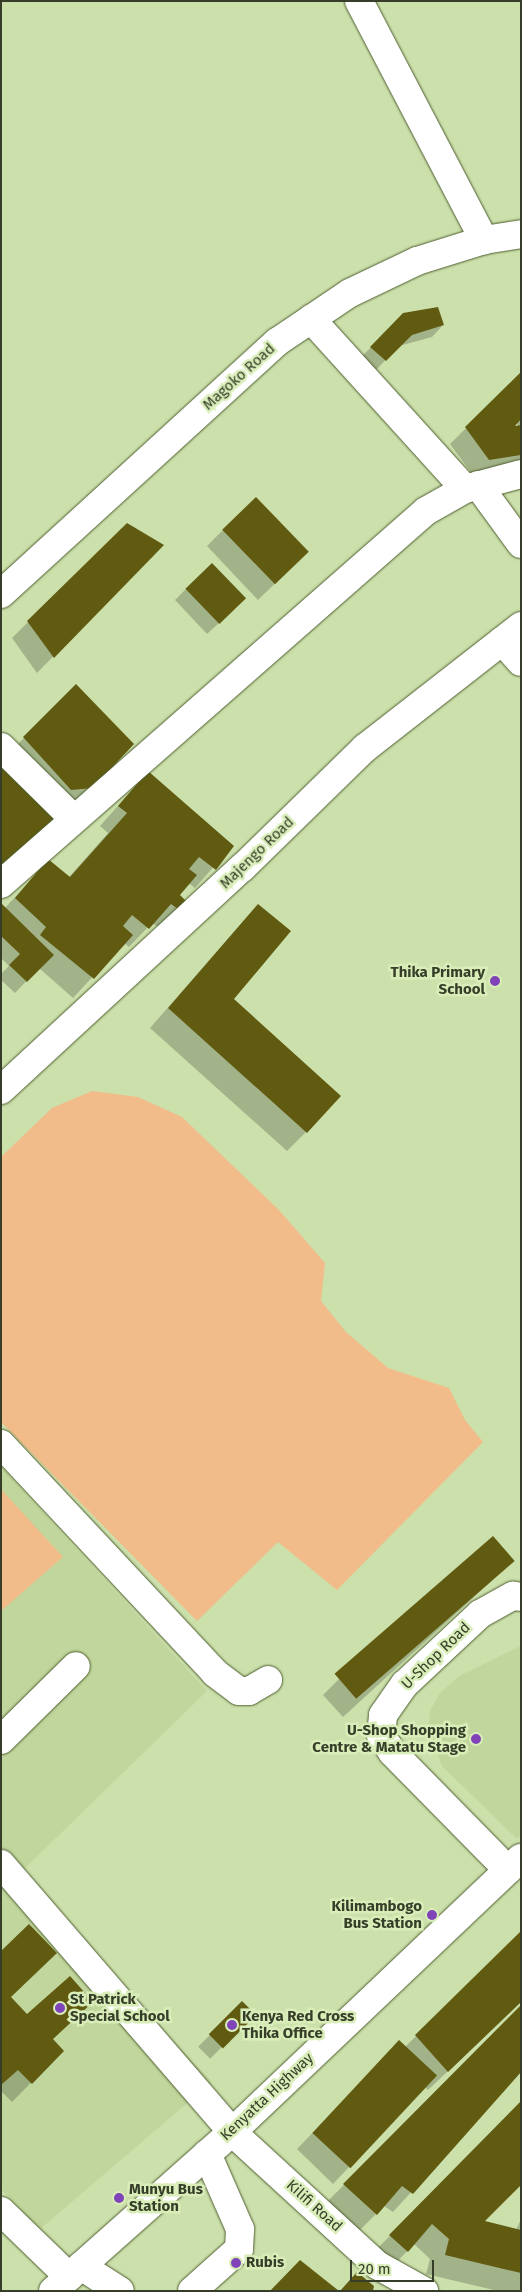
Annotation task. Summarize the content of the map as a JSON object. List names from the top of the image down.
{
  "streets": {
    "street": [
      "Magoko Road",
      "Majengo Road",
      "U-Shop Road",
      "Kenyatta Highway",
      "Kilifi Road"
    ]
  },
  "crossings": [
    ["U-Shop Road", "Kenyatta Highway"],
    ["Kenyatta Highway", "Kilifi Road"]
  ],
  "places": [
    "Thika Primary School",
    "U-Shop Shopping Centre & Matatu Stage",
    "Kilimambogo Bus Station",
    "St Patrick Special School",
    "Kenya Red Cross Thika Office",
    "Munyu Bus Station",
    "Rubis"
  ],
  "scale_bar": "20 m"
}
